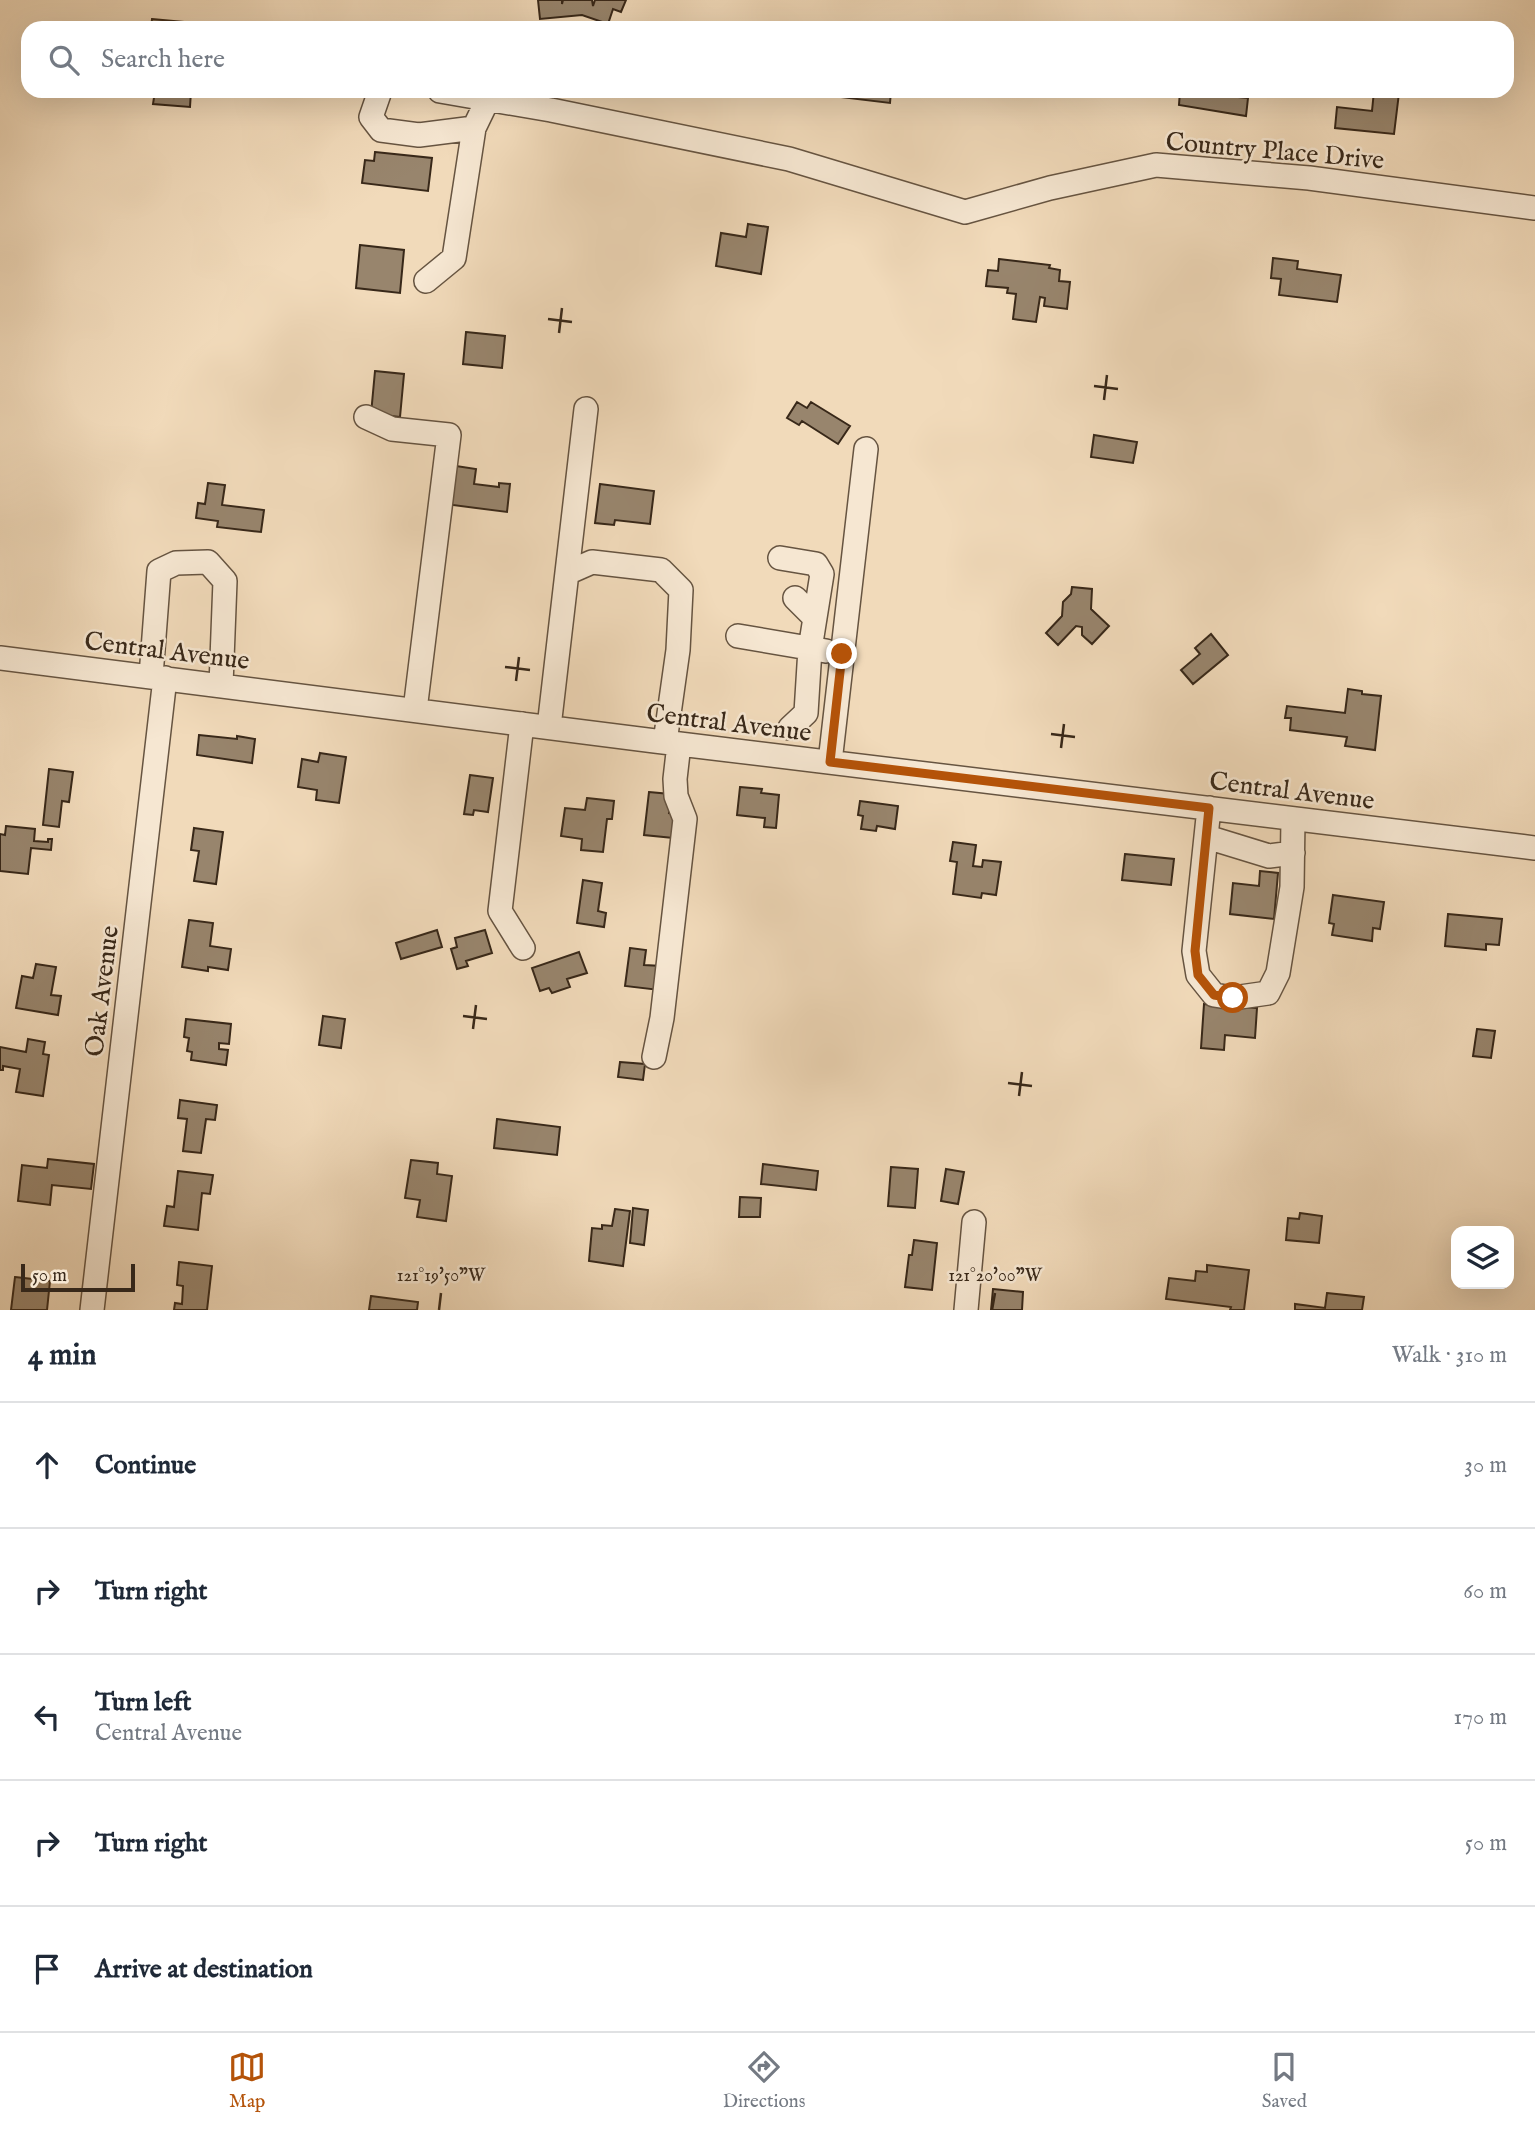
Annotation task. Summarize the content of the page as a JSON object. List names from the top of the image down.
{
  "streets": {
    "street": ["Country Place Drive", "Central Avenue", "Oak Avenue"]
  },
  "crossings": [
    ["Central Avenue", "Oak Avenue"]
  ],
  "scale_bar": "50 m",
  "page": {
    "search": "Search here",
    "scale": "50 m",
    "heading": ["4 min", "Walk · 310 m"],
    "list": [
      ["Continue", "30 m"],
      ["Turn right", "60 m"],
      ["Turn left", "Central Avenue", "170 m"],
      ["Turn right", "50 m"],
      "Arrive at destination"
    ],
    "nav": ["Map", "Directions", "Saved"]
  },
  "coordinates": ["121°19'50\"W", "121°20'00\"W"]
}
